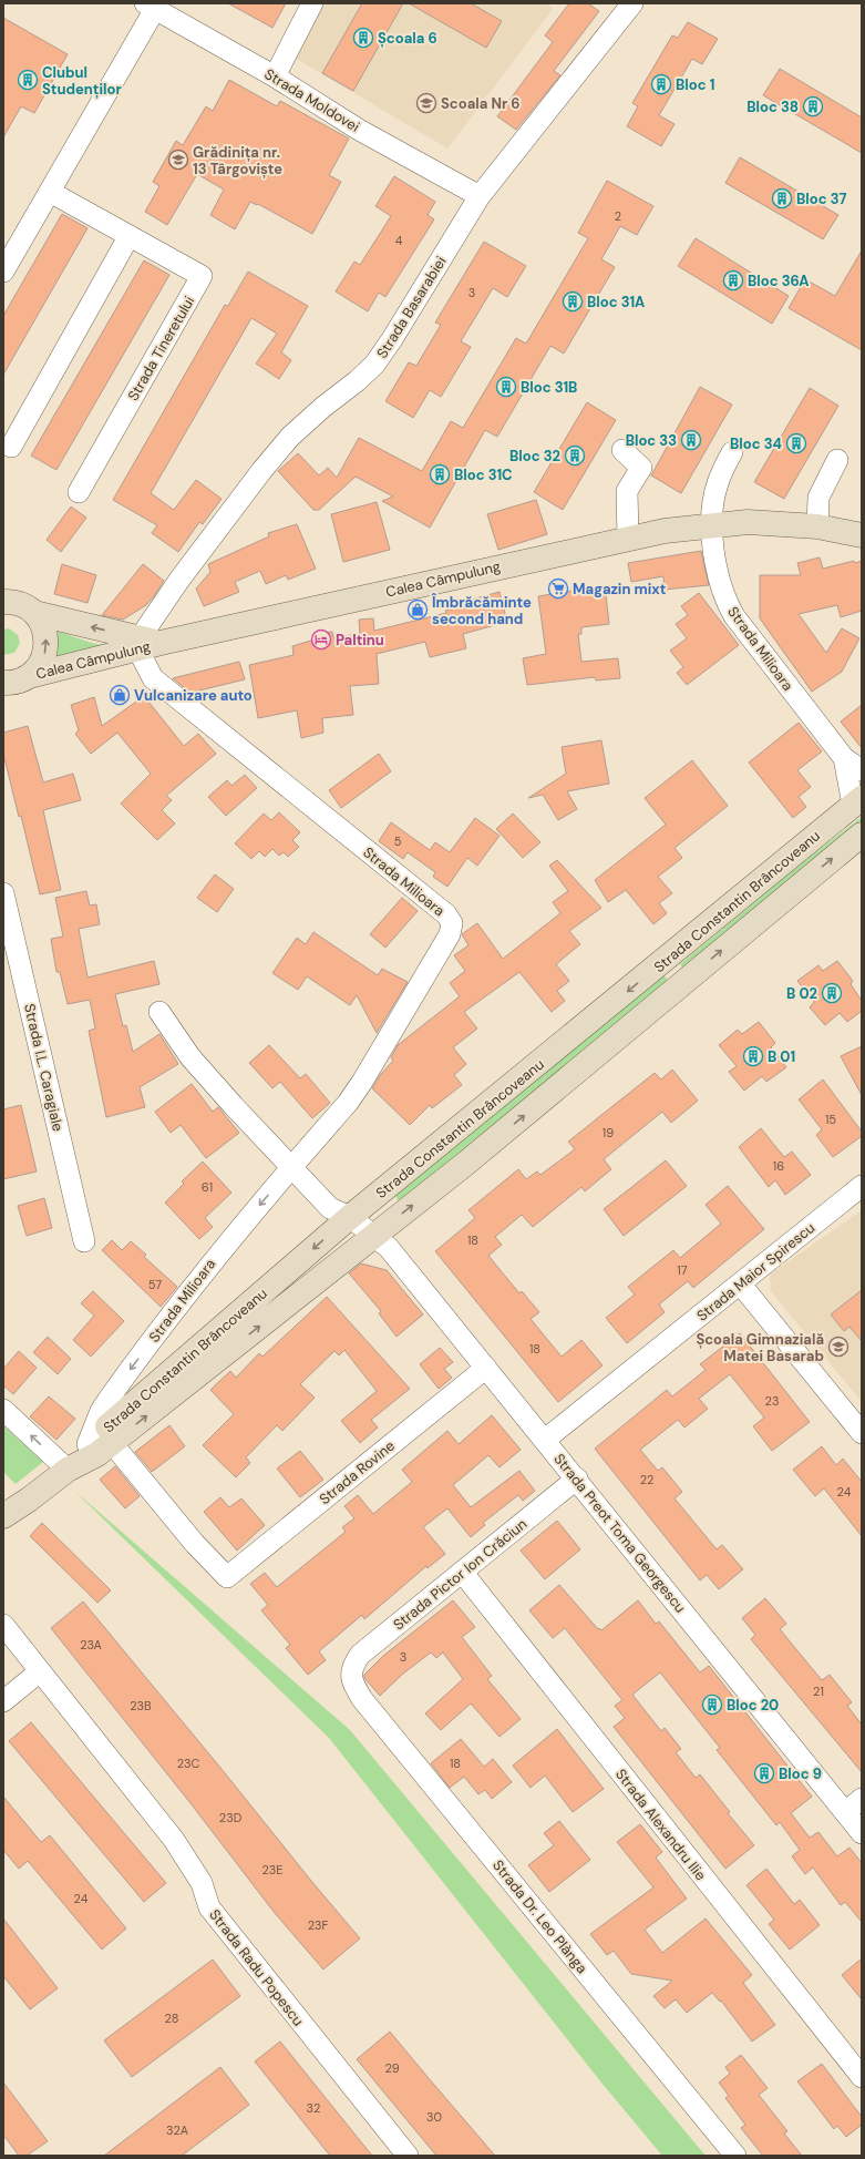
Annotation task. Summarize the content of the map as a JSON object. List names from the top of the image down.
{
  "streets": {
    "main road": ["Calea Câmpulung", "Strada Constantin Brâncoveanu"],
    "street": [
      "Strada Moldovei",
      "Strada Basarabiei",
      "Strada Tineretului",
      "Strada Milioara",
      "Strada I.L. Caragiale",
      "Strada Maior Spirescu",
      "Strada Rovine",
      "Strada Preot Toma Georgescu",
      "Strada Pictor Ion Crăciun",
      "Strada Alexandru Ilie",
      "Strada Dr. Leo Plànga",
      "Strada Radu Popescu"
    ]
  },
  "crossings": [
    ["Strada Moldovei", "Strada Basarabiei"],
    ["Strada Basarabiei", "Calea Câmpulung"],
    ["Strada Basarabiei", "Strada Milioara"],
    ["Calea Câmpulung", "Strada Milioara"],
    ["Strada Milioara", "Strada Constantin Brâncoveanu"],
    ["Strada Constantin Brâncoveanu", "Strada Rovine"],
    ["Strada Constantin Brâncoveanu", "Strada Preot Toma Georgescu"],
    ["Strada Maior Spirescu", "Strada Preot Toma Georgescu"],
    ["Strada Rovine", "Strada Preot Toma Georgescu"],
    ["Strada Preot Toma Georgescu", "Strada Pictor Ion Crăciun"],
    ["Strada Pictor Ion Crăciun", "Strada Alexandru Ilie"],
    ["Strada Pictor Ion Crăciun", "Strada Dr. Leo Plànga"]
  ],
  "places": {
    "building": [
      "Școala 6",
      "Clubul Studenților",
      "Bloc 1",
      "Bloc 38",
      "Bloc 37",
      "Bloc 36A",
      "Bloc 31A",
      "Bloc 31B",
      "Bloc 33",
      "Bloc 34",
      "Bloc 32",
      "Bloc 31C",
      "B 02",
      "B 01",
      "Bloc 20",
      "Bloc 9"
    ],
    "school or university": ["Scoala Nr 6", "Grădinița nr. 13 Târgoviște", "Școala Gimnazială Matei Basarab"],
    "supermarket": ["Magazin mixt"],
    "shop": ["Îmbrăcăminte second hand", "Vulcanizare auto"],
    "hotel": ["Paltinu"]
  },
  "house_numbers": [
    "2",
    "4",
    "3",
    "5",
    "15",
    "19",
    "16",
    "61",
    "18",
    "17",
    "57",
    "18",
    "23",
    "22",
    "24",
    "23A",
    "3",
    "21",
    "23B",
    "23C",
    "18",
    "23D",
    "23E",
    "24",
    "23F",
    "28",
    "29",
    "32",
    "30",
    "32A"
  ]
}
